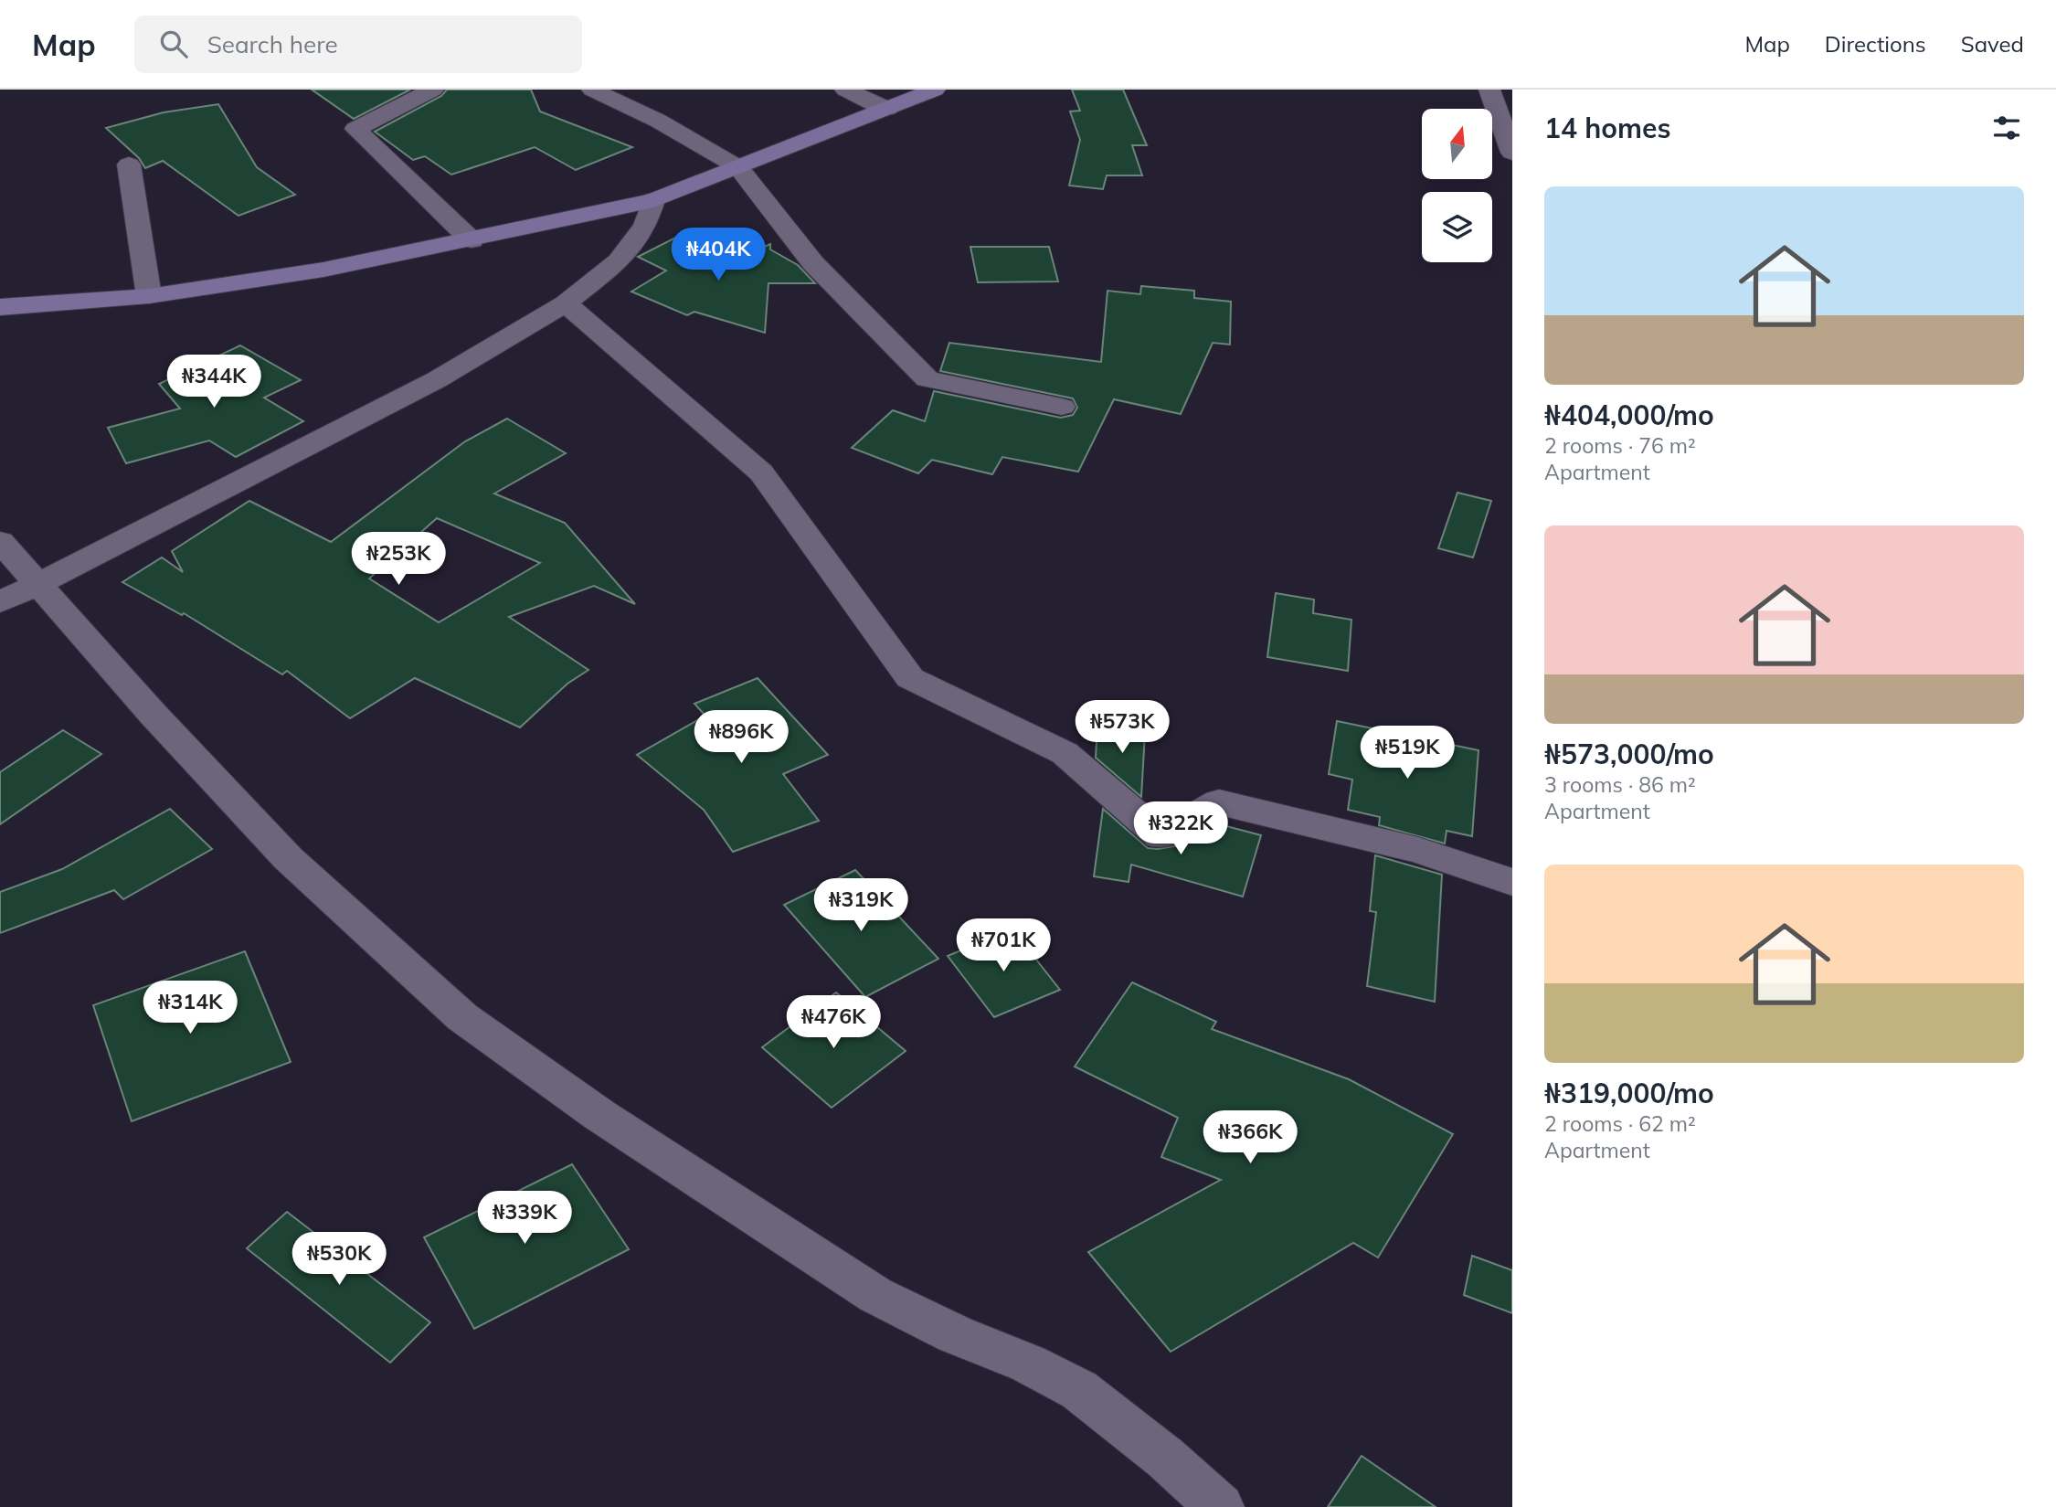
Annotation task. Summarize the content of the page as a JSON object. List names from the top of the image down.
{
  "north": "top",
  "page": {
    "header": "Map",
    "search": "Search here",
    "nav": ["Map", "Directions", "Saved"],
    "heading": "14 homes",
    "list": [
      {
        "name": "₦404,000/mo",
        "note": "2 rooms · 76 m² · Apartment"
      },
      {
        "name": "₦573,000/mo",
        "note": "3 rooms · 86 m² · Apartment"
      },
      {
        "name": "₦319,000/mo",
        "note": "2 rooms · 62 m² · Apartment"
      }
    ],
    "price": [
      "₦404K",
      "₦344K",
      "₦253K",
      "₦573K",
      "₦896K",
      "₦519K",
      "₦322K",
      "₦319K",
      "₦701K",
      "₦314K",
      "₦476K",
      "₦366K",
      "₦339K",
      "₦530K"
    ]
  }
}
